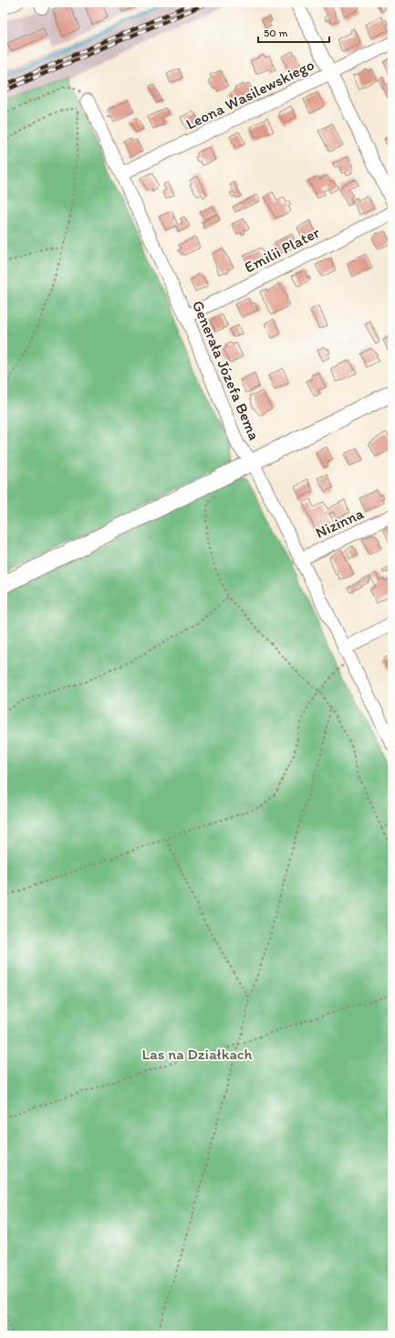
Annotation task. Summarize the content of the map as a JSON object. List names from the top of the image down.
{
  "streets": {
    "street": [
      "Leona Wasilewskiego",
      "Emilii Plater",
      "Generała Józefa Bema",
      "Nizinna"
    ]
  },
  "crossings": [
    ["Leona Wasilewskiego", "Generała Józefa Bema"],
    ["Emilii Plater", "Generała Józefa Bema"],
    ["Generała Józefa Bema", "Nizinna"]
  ],
  "parks": ["Las na Działkach"],
  "scale_bar": "50 m"
}
